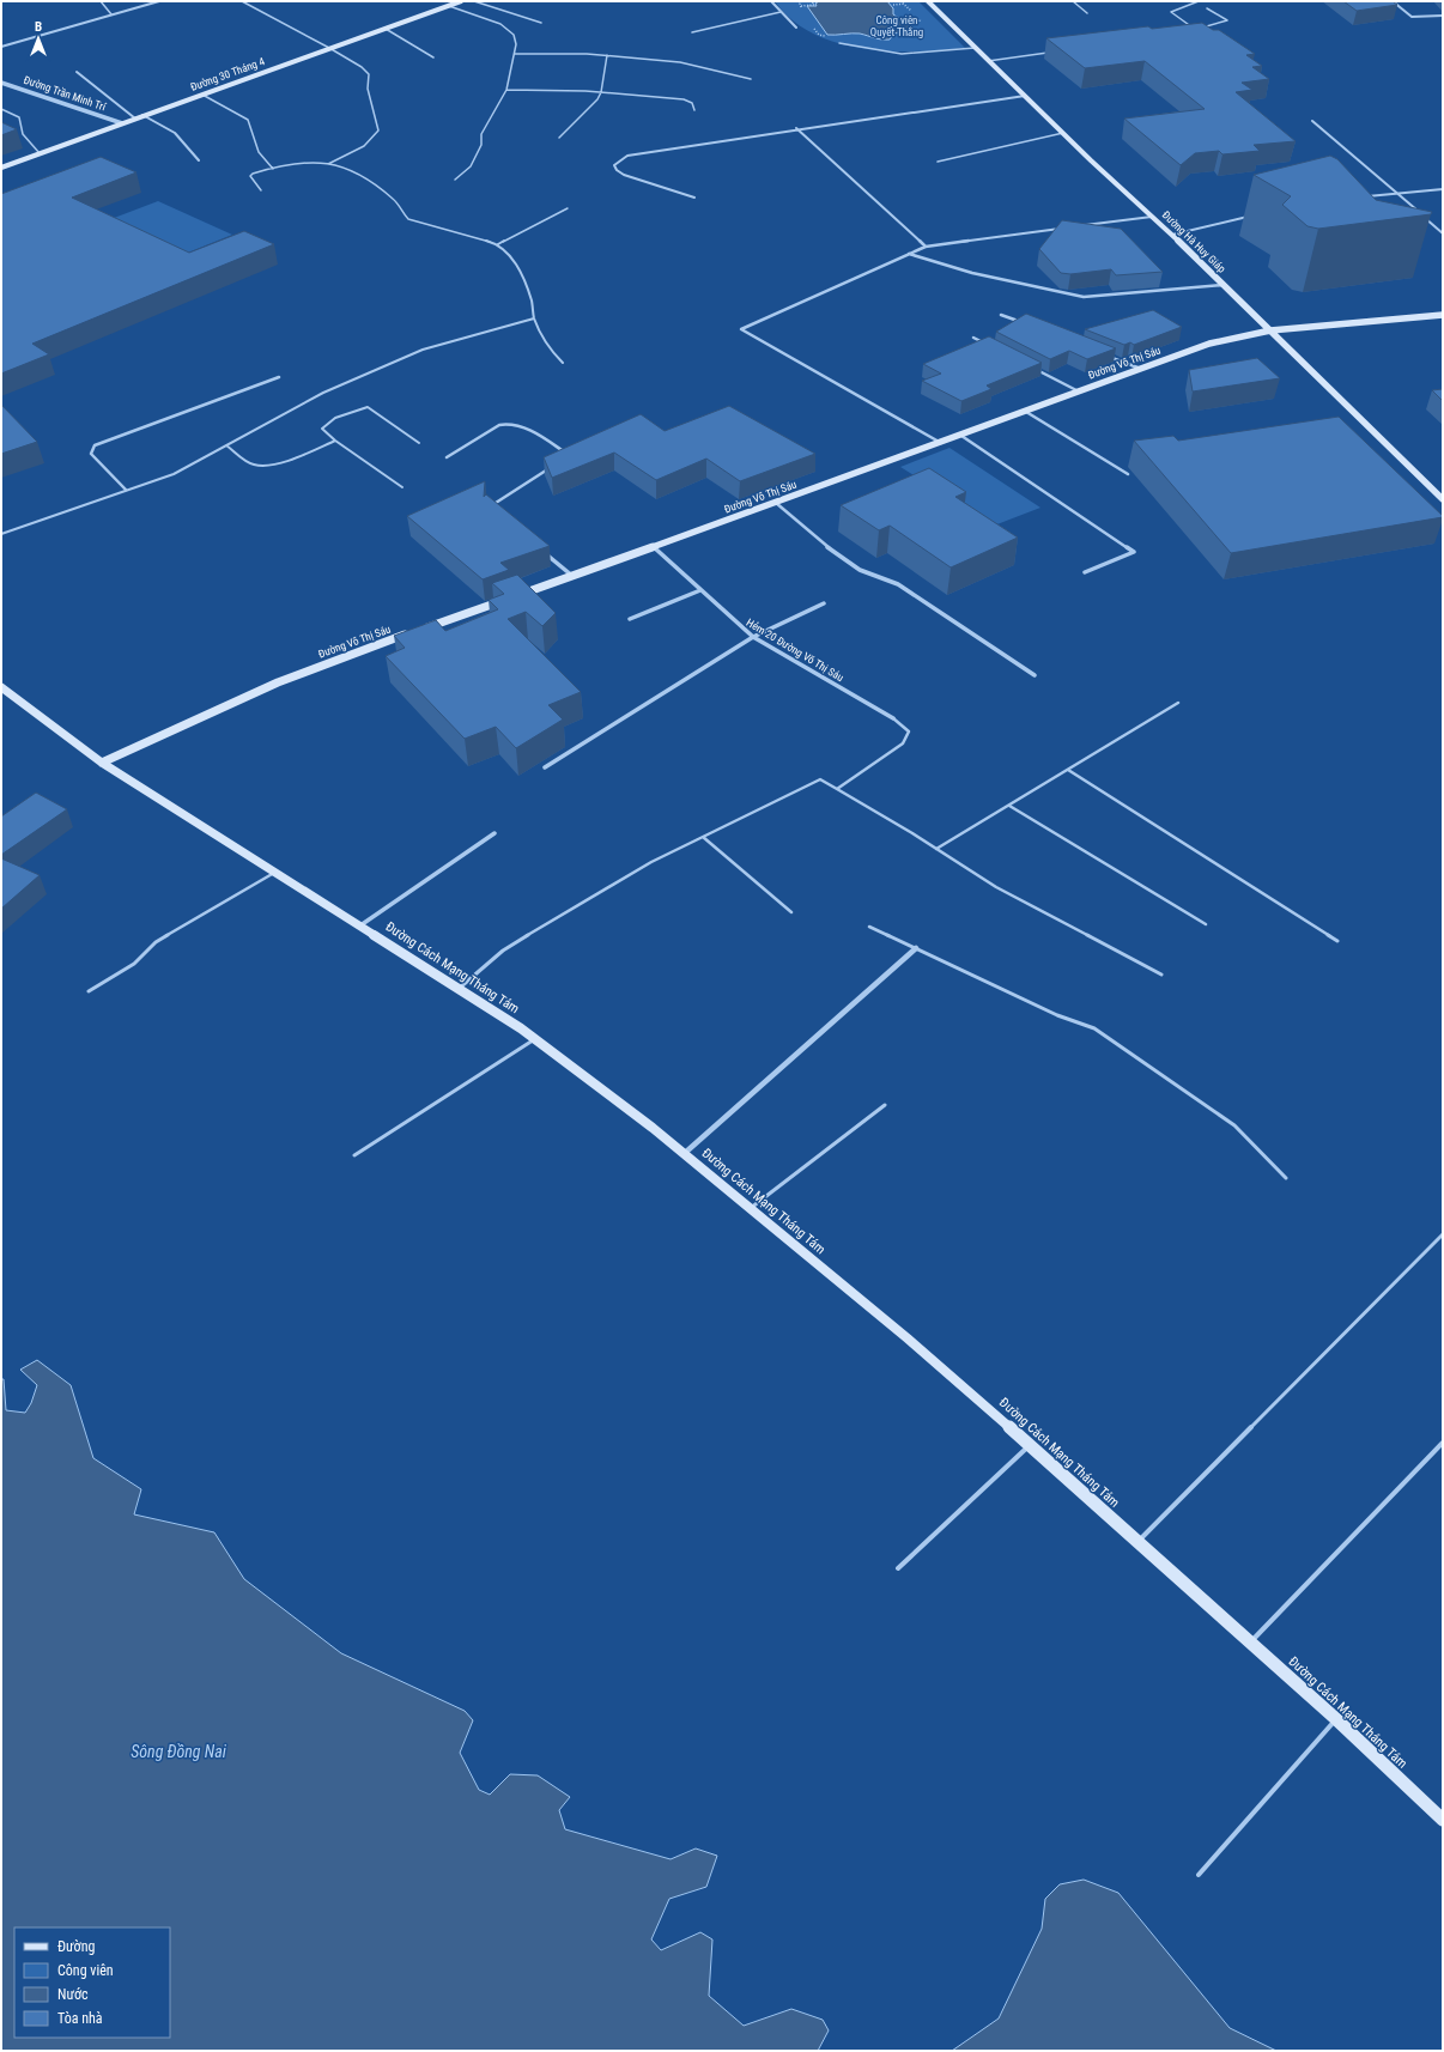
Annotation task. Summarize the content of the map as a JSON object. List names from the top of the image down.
{
  "streets": {
    "main road": [
      "Đường 30 Tháng 4",
      "Đường Hà Huy Giáp",
      "Đường Võ Thị Sáu",
      "Đường Cách Mạng Tháng Tám"
    ],
    "street": ["Đường Trần Minh Trí", "Hẻm 20 Đường Võ Thị Sáu"]
  },
  "crossings": [
    ["Đường 30 Tháng 4", "Đường Trần Minh Trí"],
    ["Đường Hà Huy Giáp", "Đường Võ Thị Sáu"],
    ["Đường Võ Thị Sáu", "Hẻm 20 Đường Võ Thị Sáu"],
    ["Đường Võ Thị Sáu", "Đường Cách Mạng Tháng Tám"]
  ],
  "water": ["Sông Đồng Nai"],
  "parks": ["Công viên Quyết Thắng"],
  "legend": [
    "Đường",
    "Công viên",
    "Nước",
    "Tòa nhà"
  ],
  "north": "top"
}
